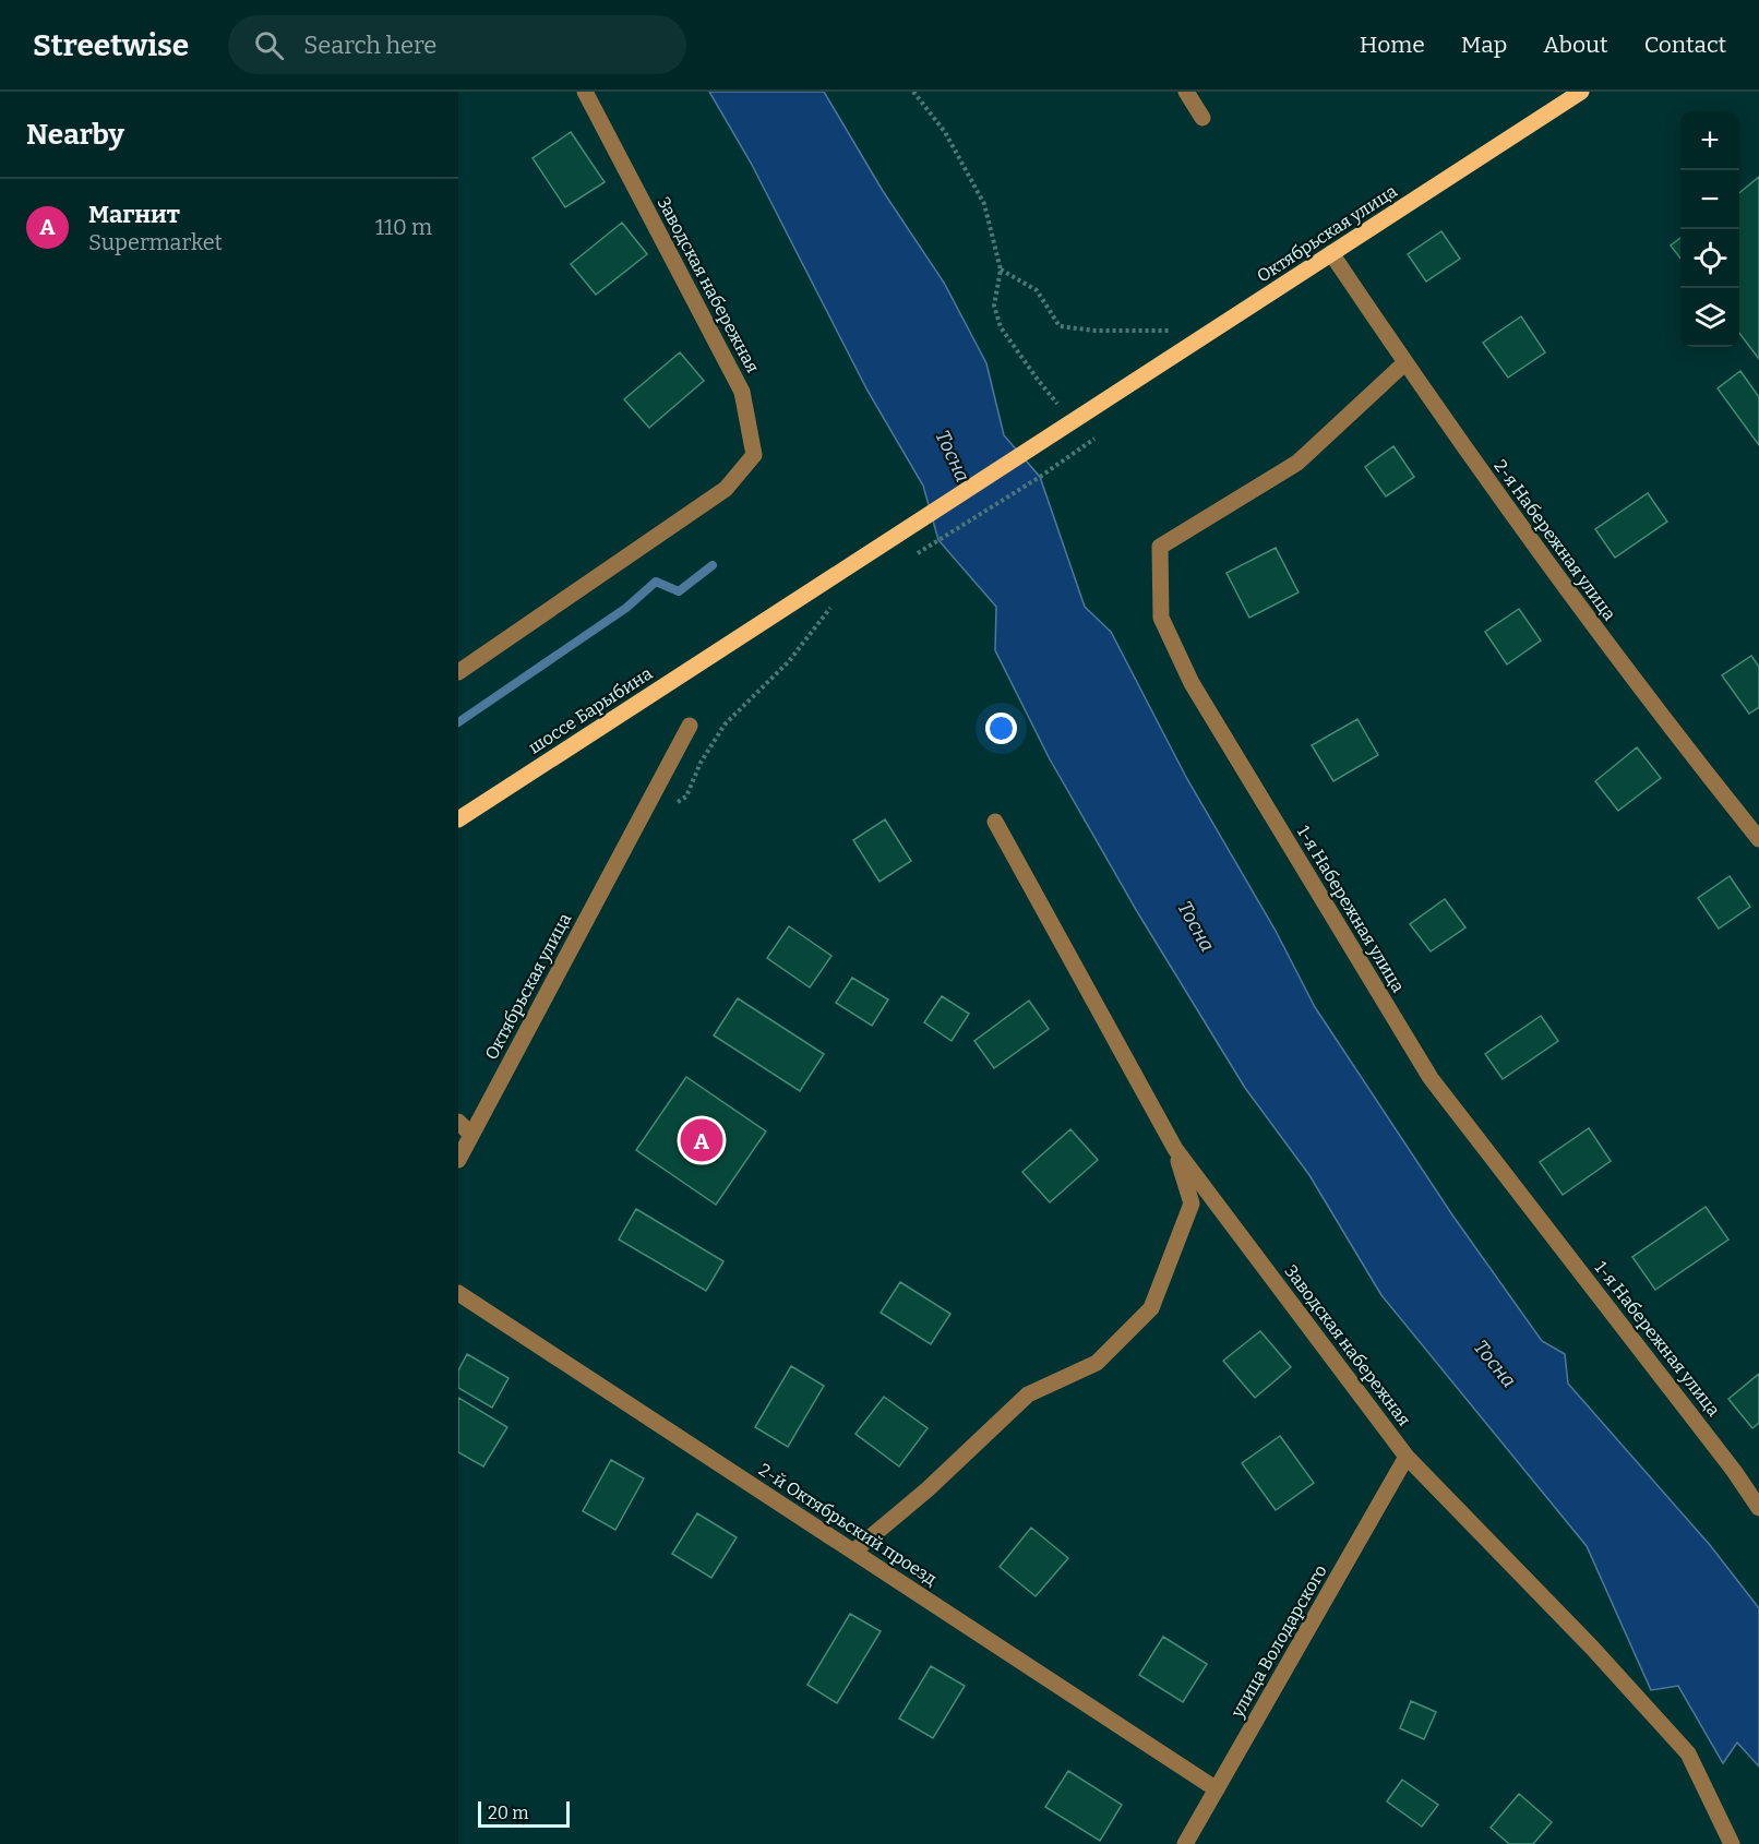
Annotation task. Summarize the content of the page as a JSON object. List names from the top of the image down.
{
  "streets": {
    "main road": ["Октябрьская улица", "шоссе Барыбина"],
    "street": [
      "Заводская набережная",
      "2-я Набережная улица",
      "1-я Набережная улица",
      "2-й Октябрьский проезд",
      "улица Володарского"
    ]
  },
  "crossings": [
    ["Октябрьская улица", "2-я Набережная улица"],
    ["Октябрьская улица", "шоссе Барыбина"],
    ["Заводская набережная", "улица Володарского"],
    ["2-я Набережная улица", "1-я Набережная улица"],
    ["2-й Октябрьский проезд", "улица Володарского"]
  ],
  "water": ["Тосна"],
  "scale_bar": "20 m",
  "page": {
    "header": "Streetwise",
    "search": "Search here",
    "nav": [
      "Home",
      "Map",
      "About",
      "Contact"
    ],
    "heading": "Nearby",
    "map_buttons": ["+", "−"],
    "list": [
      {
        "mark": "A",
        "name": "Магнит",
        "note": "Supermarket",
        "value": "110 m"
      }
    ],
    "pins": "A",
    "scale": "20 m"
  }
}
